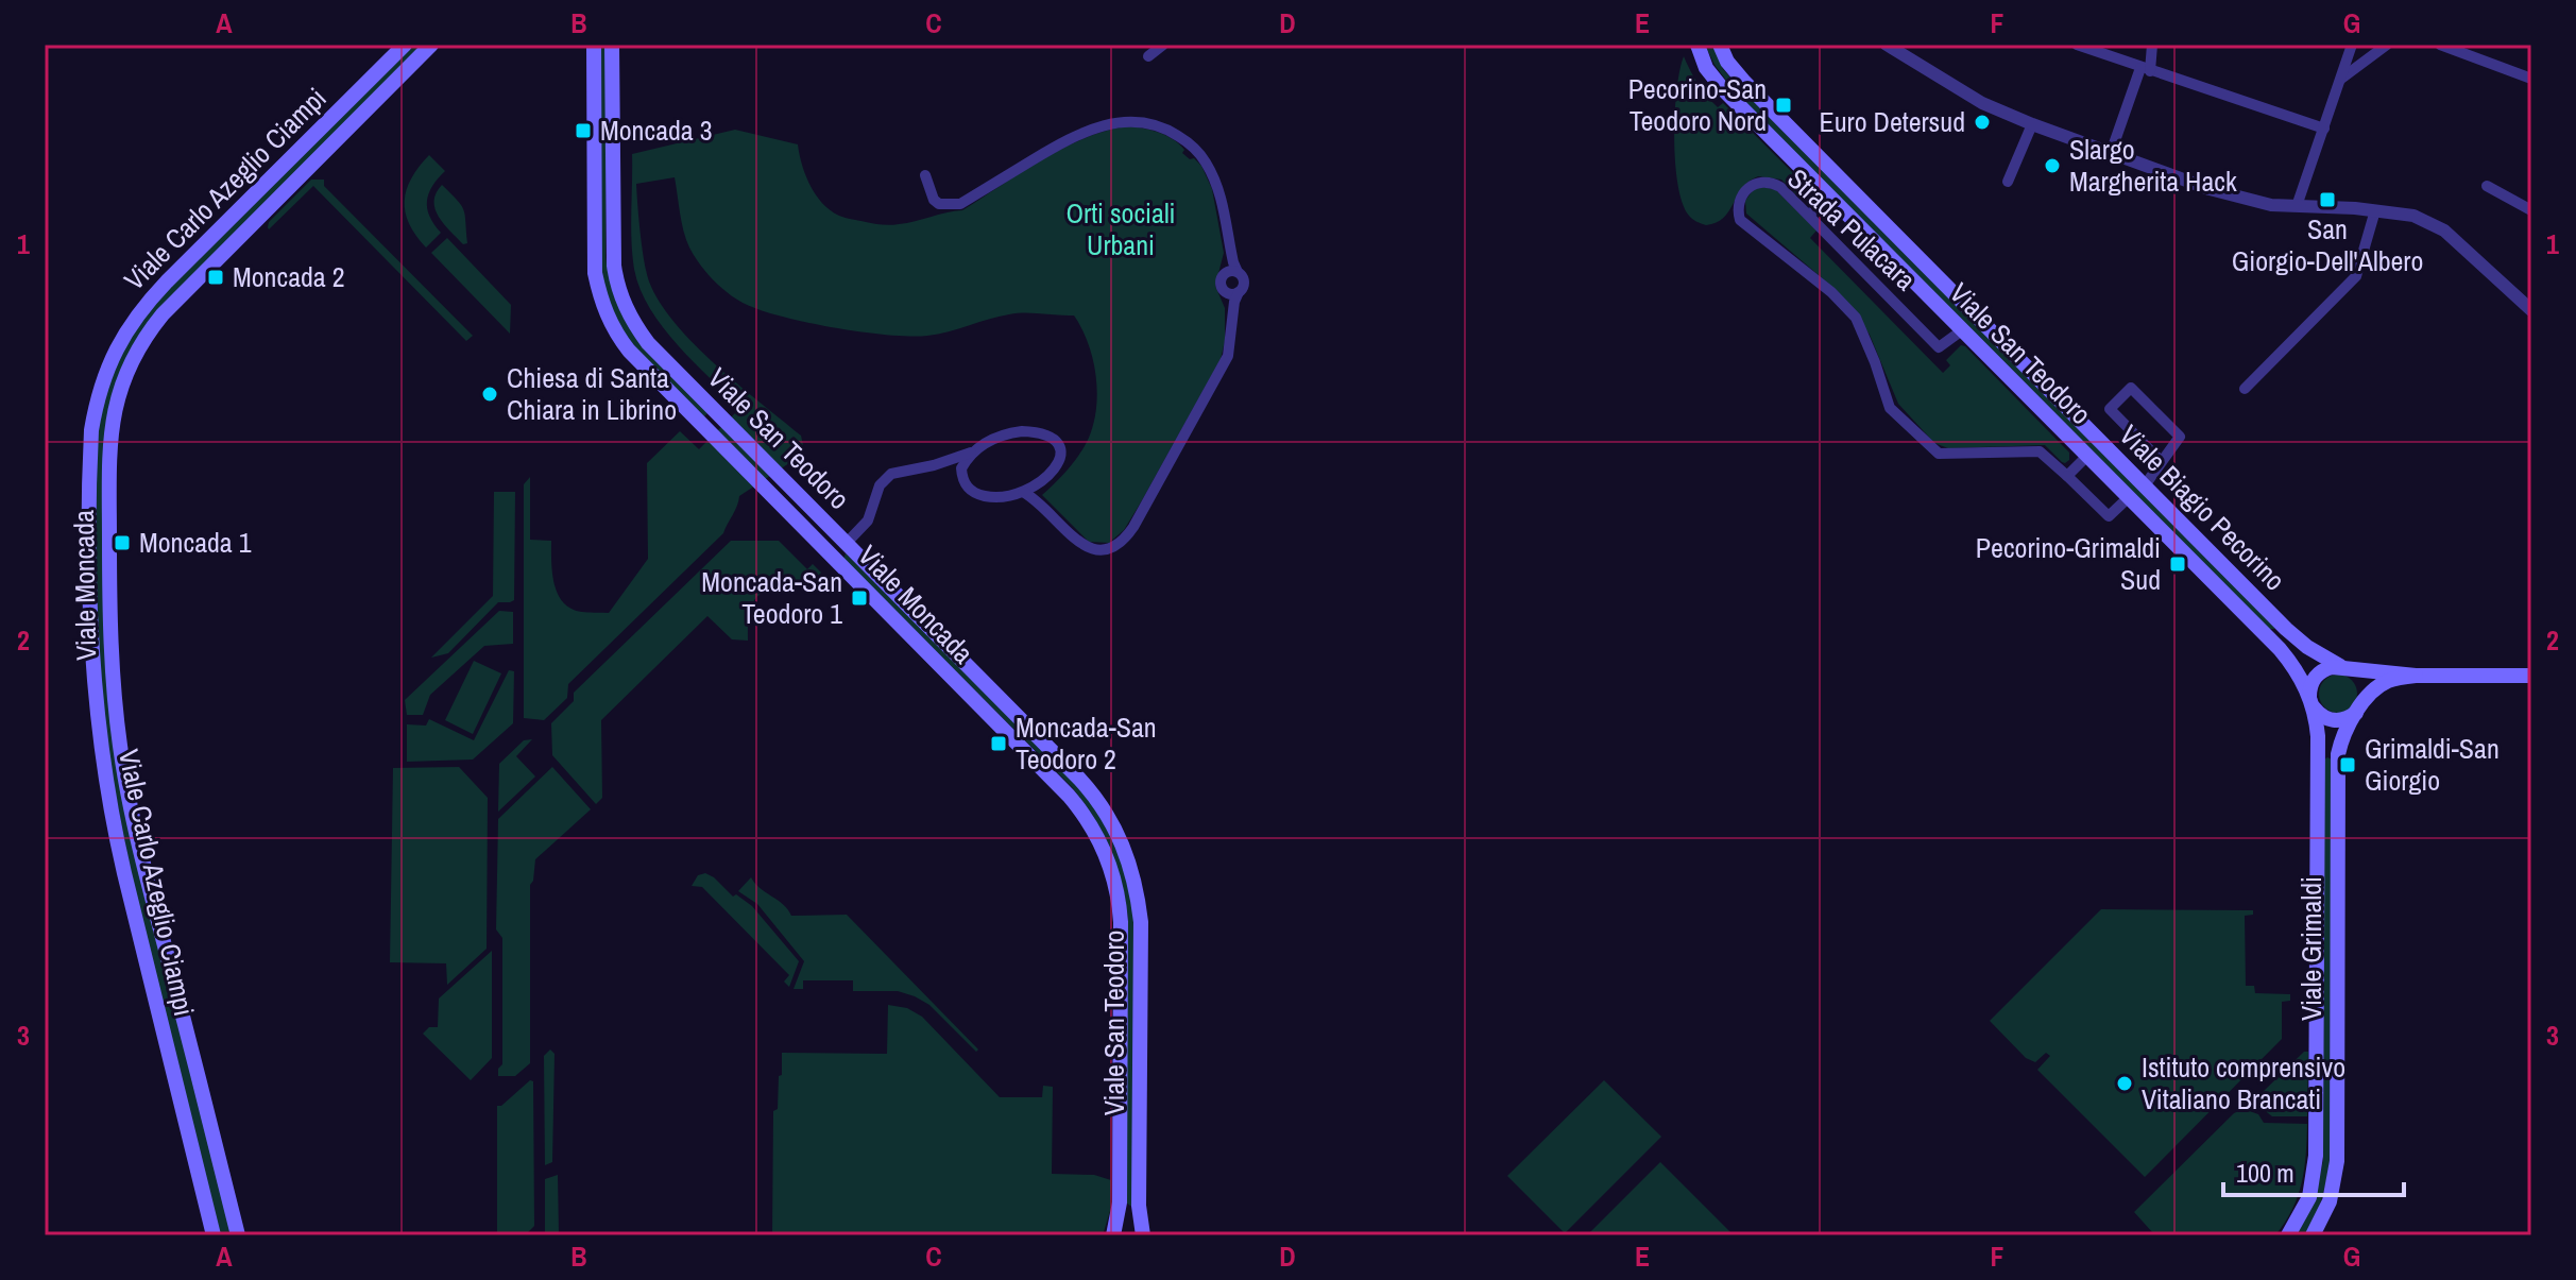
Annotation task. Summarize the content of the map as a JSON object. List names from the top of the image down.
{
  "streets": {
    "main road": [
      "Viale Carlo Azeglio Ciampi",
      "Viale San Teodoro",
      "Viale Biagio Pecorino",
      "Viale Moncada",
      "Viale Grimaldi"
    ],
    "street": ["Strada Pulacara"]
  },
  "crossings": [
    ["Strada Pulacara", "Viale San Teodoro"],
    ["Viale San Teodoro", "Viale Biagio Pecorino"],
    ["Viale San Teodoro", "Viale Grimaldi"],
    ["Viale Biagio Pecorino", "Viale Grimaldi"]
  ],
  "parks": ["Orti sociali Urbani"],
  "places": {
    "transit": [
      "Pecorino-San Teodoro Nord",
      "Moncada 3",
      "San Giorgio-Dell'Albero",
      "Moncada 2",
      "Moncada 1",
      "Pecorino-Grimaldi Sud",
      "Moncada-San Teodoro 1",
      "Moncada-San Teodoro 2",
      "Grimaldi-San Giorgio"
    ],
    "other": [
      "Euro Detersud",
      "Slargo Margherita Hack",
      "Chiesa di Santa Chiara in Librino",
      "Istituto comprensivo Vitaliano Brancati"
    ]
  },
  "scale_bar": "100 m",
  "grid": {
    "columns": [
      "A",
      "B",
      "C",
      "D",
      "E",
      "F",
      "G"
    ],
    "rows": ["1", "2", "3"]
  }
}
